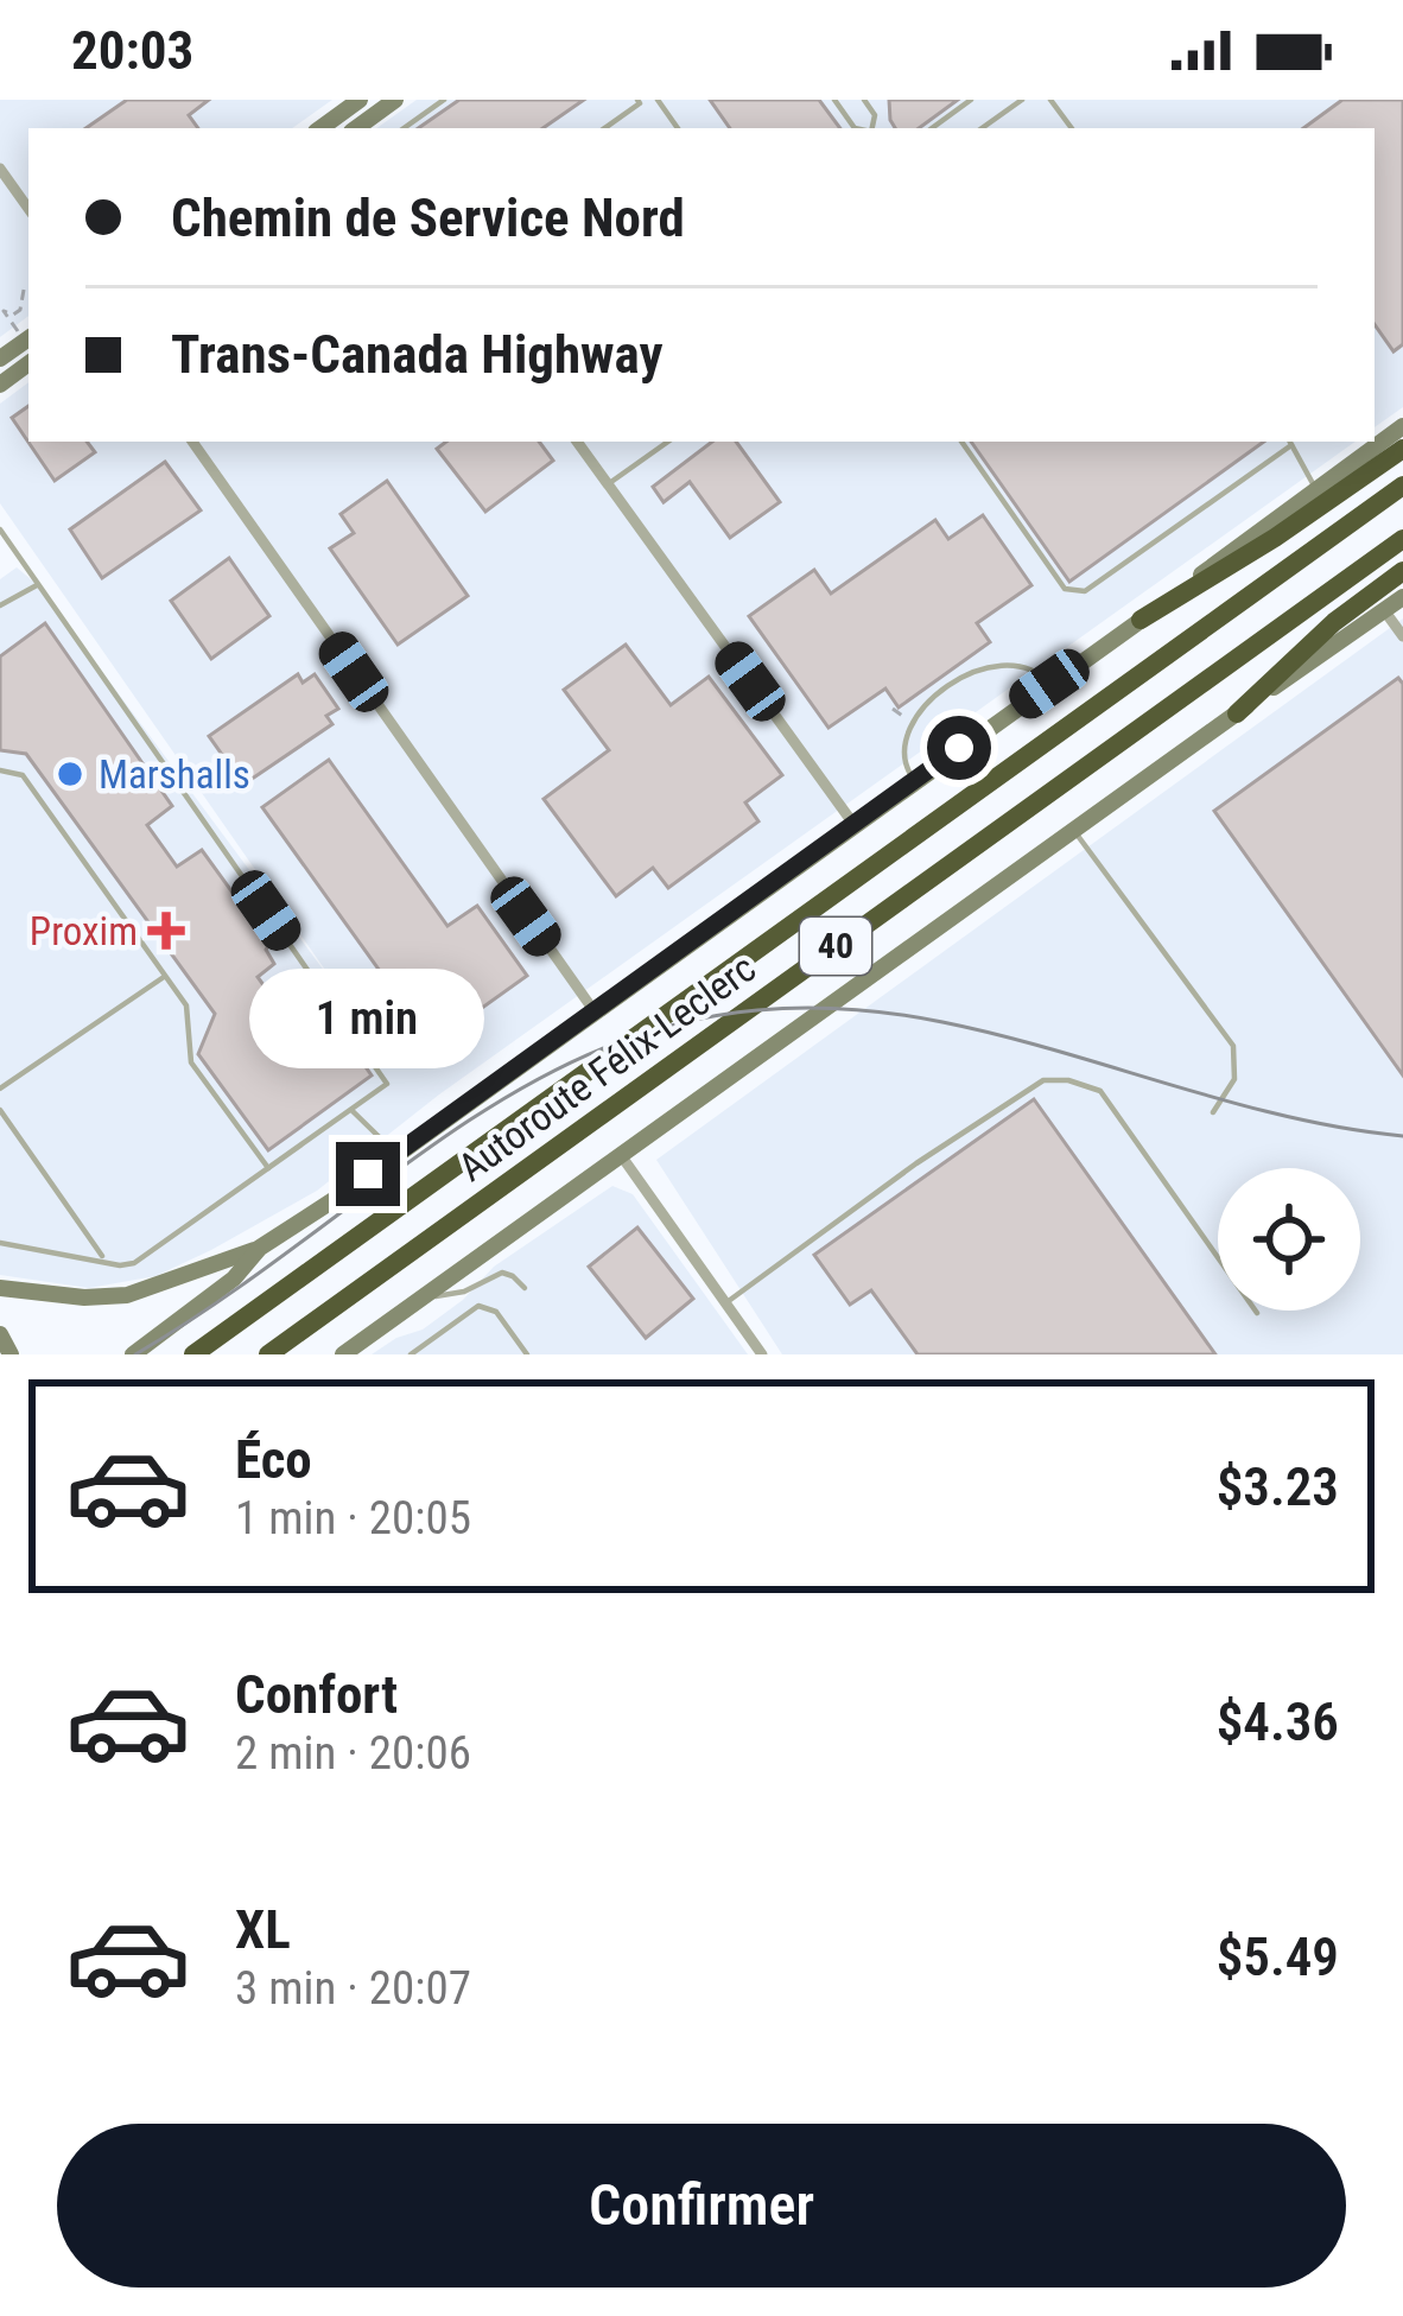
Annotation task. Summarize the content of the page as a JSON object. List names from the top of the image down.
{
  "streets": {
    "highway": ["40", "Autoroute Félix-Leclerc"]
  },
  "places": {
    "other": ["Marshalls"],
    "health": ["Proxim"]
  },
  "page": {
    "status": "20:03",
    "banner": ["Chemin de Service Nord", "Trans-Canada Highway"],
    "bubble": "1 min",
    "list": [
      {
        "name": "Éco",
        "note": "1 min · 20:05",
        "value": "$3.23"
      },
      {
        "name": "Confort",
        "note": "2 min · 20:06",
        "value": "$4.36"
      },
      {
        "name": "XL",
        "note": "3 min · 20:07",
        "value": "$5.49"
      }
    ],
    "buttons": "Confirmer"
  }
}
